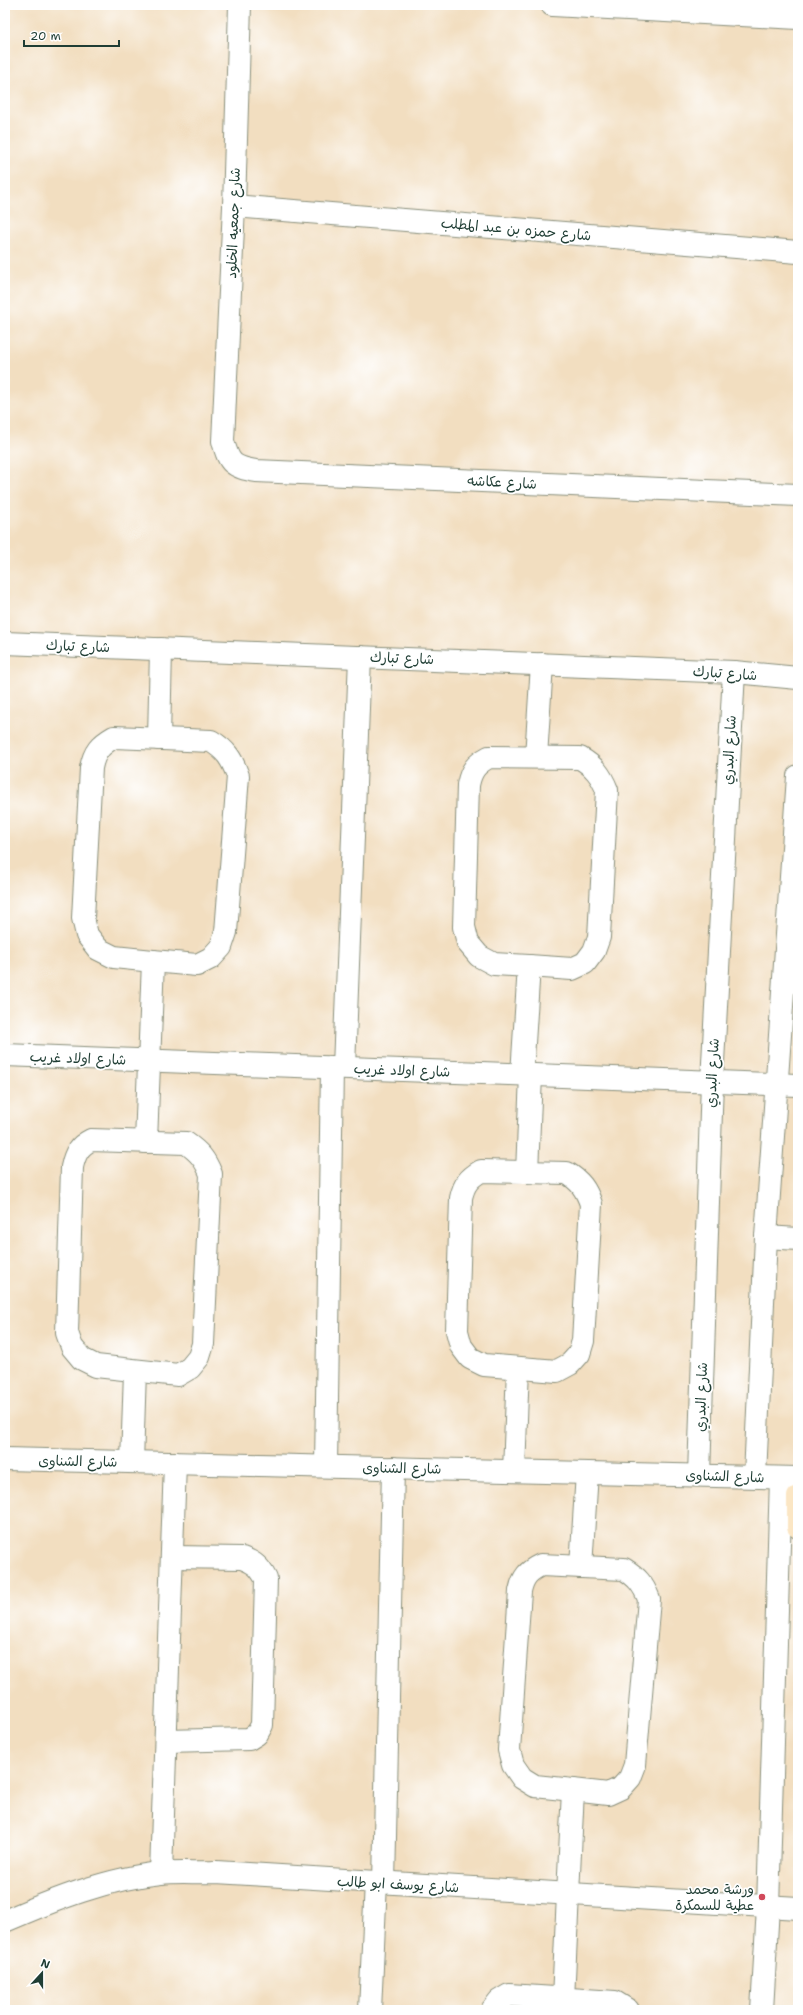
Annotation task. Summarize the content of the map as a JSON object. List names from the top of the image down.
{
  "streets": {
    "street": [
      "شارع جمعيه الخلود",
      "شارع حمزه بن عبد المطلب",
      "شارع عكاشه",
      "شارع تبارك",
      "شارع البدري",
      "شارع اولاد غريب",
      "شارع الشناوى",
      "شارع يوسف ابو طالب"
    ]
  },
  "crossings": [
    ["شارع جمعيه الخلود", "شارع حمزه بن عبد المطلب"],
    ["شارع جمعيه الخلود", "شارع عكاشه"],
    ["شارع تبارك", "شارع البدري"],
    ["شارع البدري", "شارع اولاد غريب"],
    ["شارع البدري", "شارع الشناوى"]
  ],
  "places": ["ورشة محمد عطية للسمكرة"],
  "scale_bar": "20 m",
  "north": "top"
}
